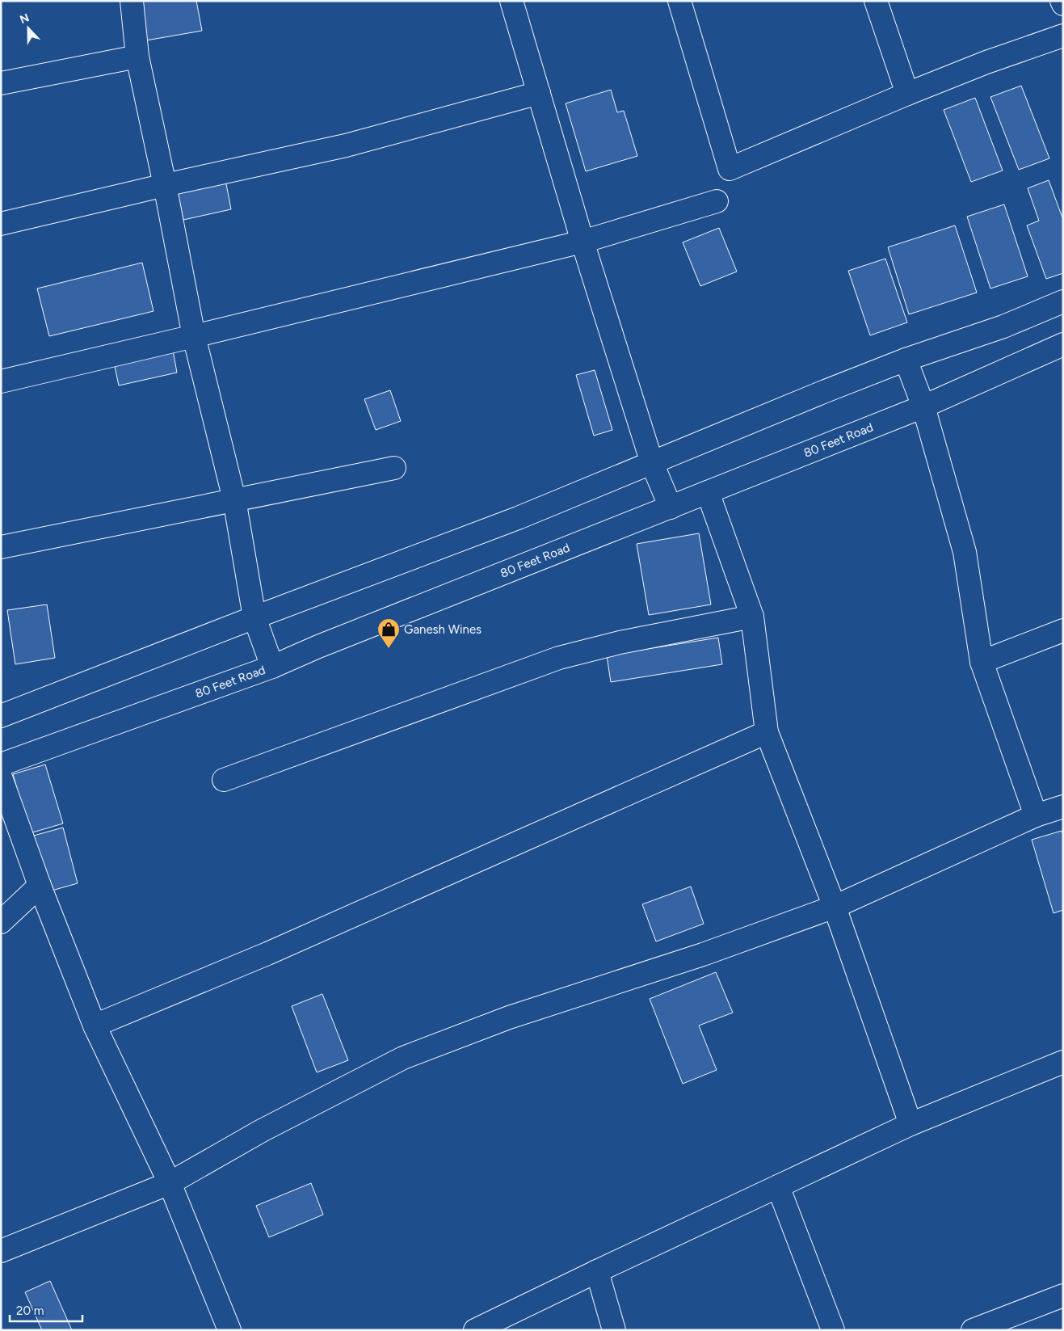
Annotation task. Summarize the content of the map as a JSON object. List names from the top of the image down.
{
  "streets": {
    "street": ["80 Feet Road"]
  },
  "places": {
    "shop": ["Ganesh Wines"]
  },
  "scale_bar": "20 m",
  "north": "top"
}
